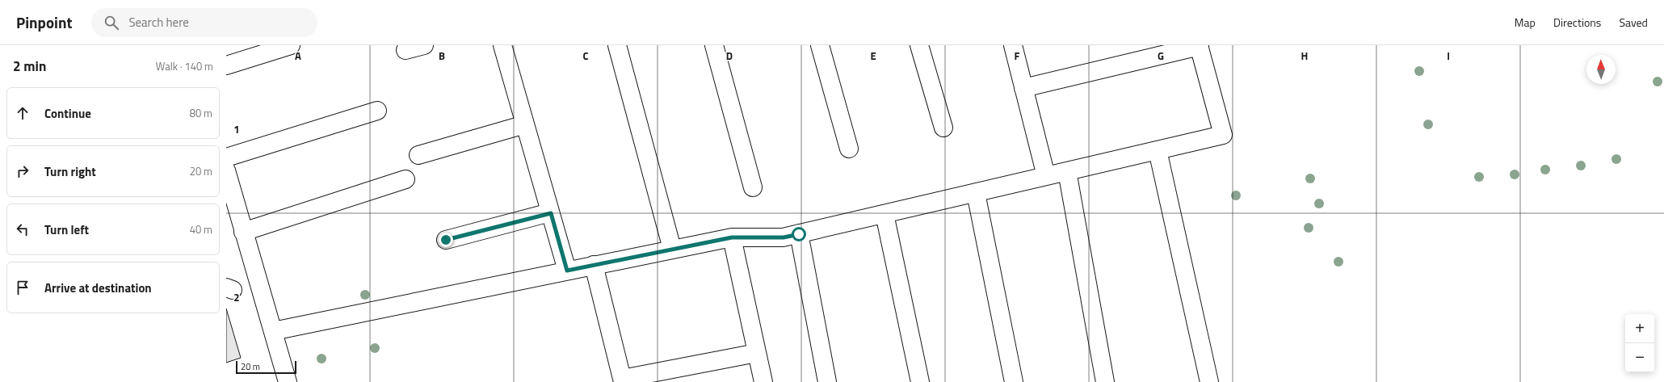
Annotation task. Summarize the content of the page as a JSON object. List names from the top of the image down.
{
  "scale_bar": "20 m",
  "north": "top",
  "page": {
    "header": "Pinpoint",
    "search": "Search here",
    "nav": ["Map", "Directions", "Saved"],
    "heading": ["2 min", "Walk · 140 m"],
    "list": [
      ["Continue", "80 m"],
      ["Turn right", "20 m"],
      ["Turn left", "40 m"],
      "Arrive at destination"
    ],
    "map_buttons": ["+", "−"],
    "scale": "20 m"
  },
  "grid": {
    "columns": [
      "A",
      "B",
      "C",
      "D",
      "E",
      "F",
      "G",
      "H",
      "I"
    ],
    "rows": ["1", "2"]
  }
}
